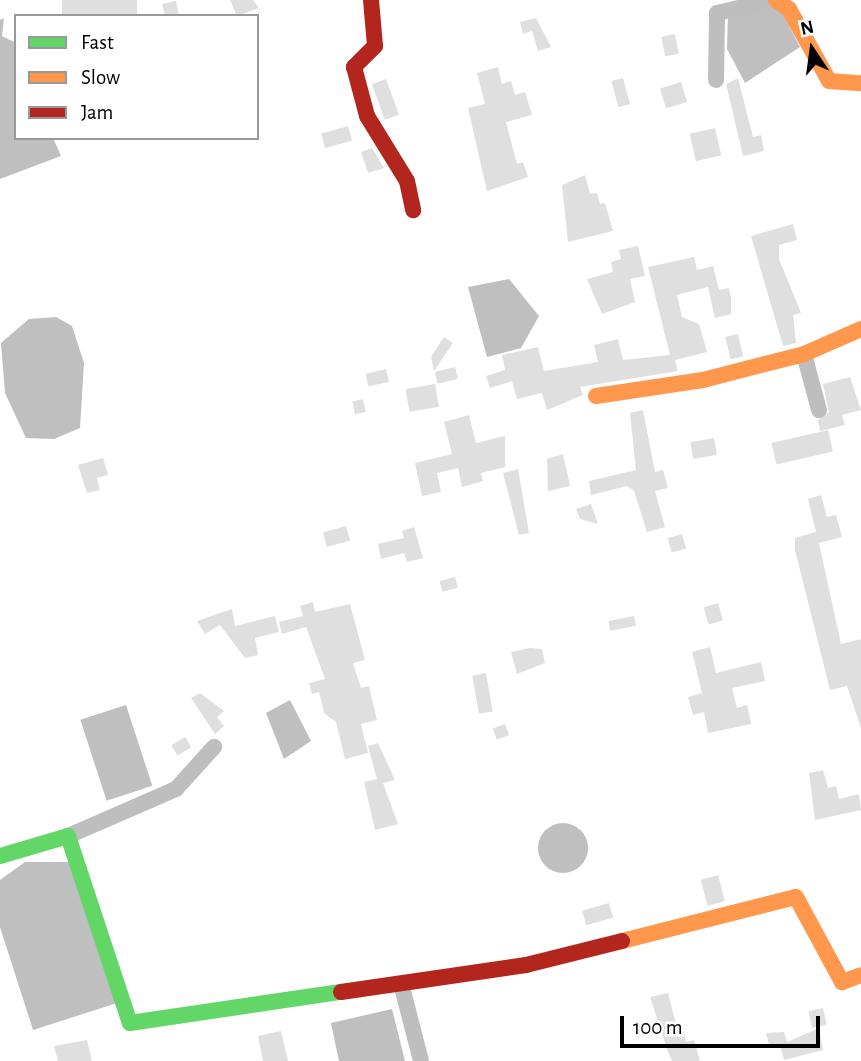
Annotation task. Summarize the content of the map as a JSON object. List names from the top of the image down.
{
  "legend": ["Fast", "Slow", "Jam"],
  "scale_bar": "100 m",
  "north": "top"
}
